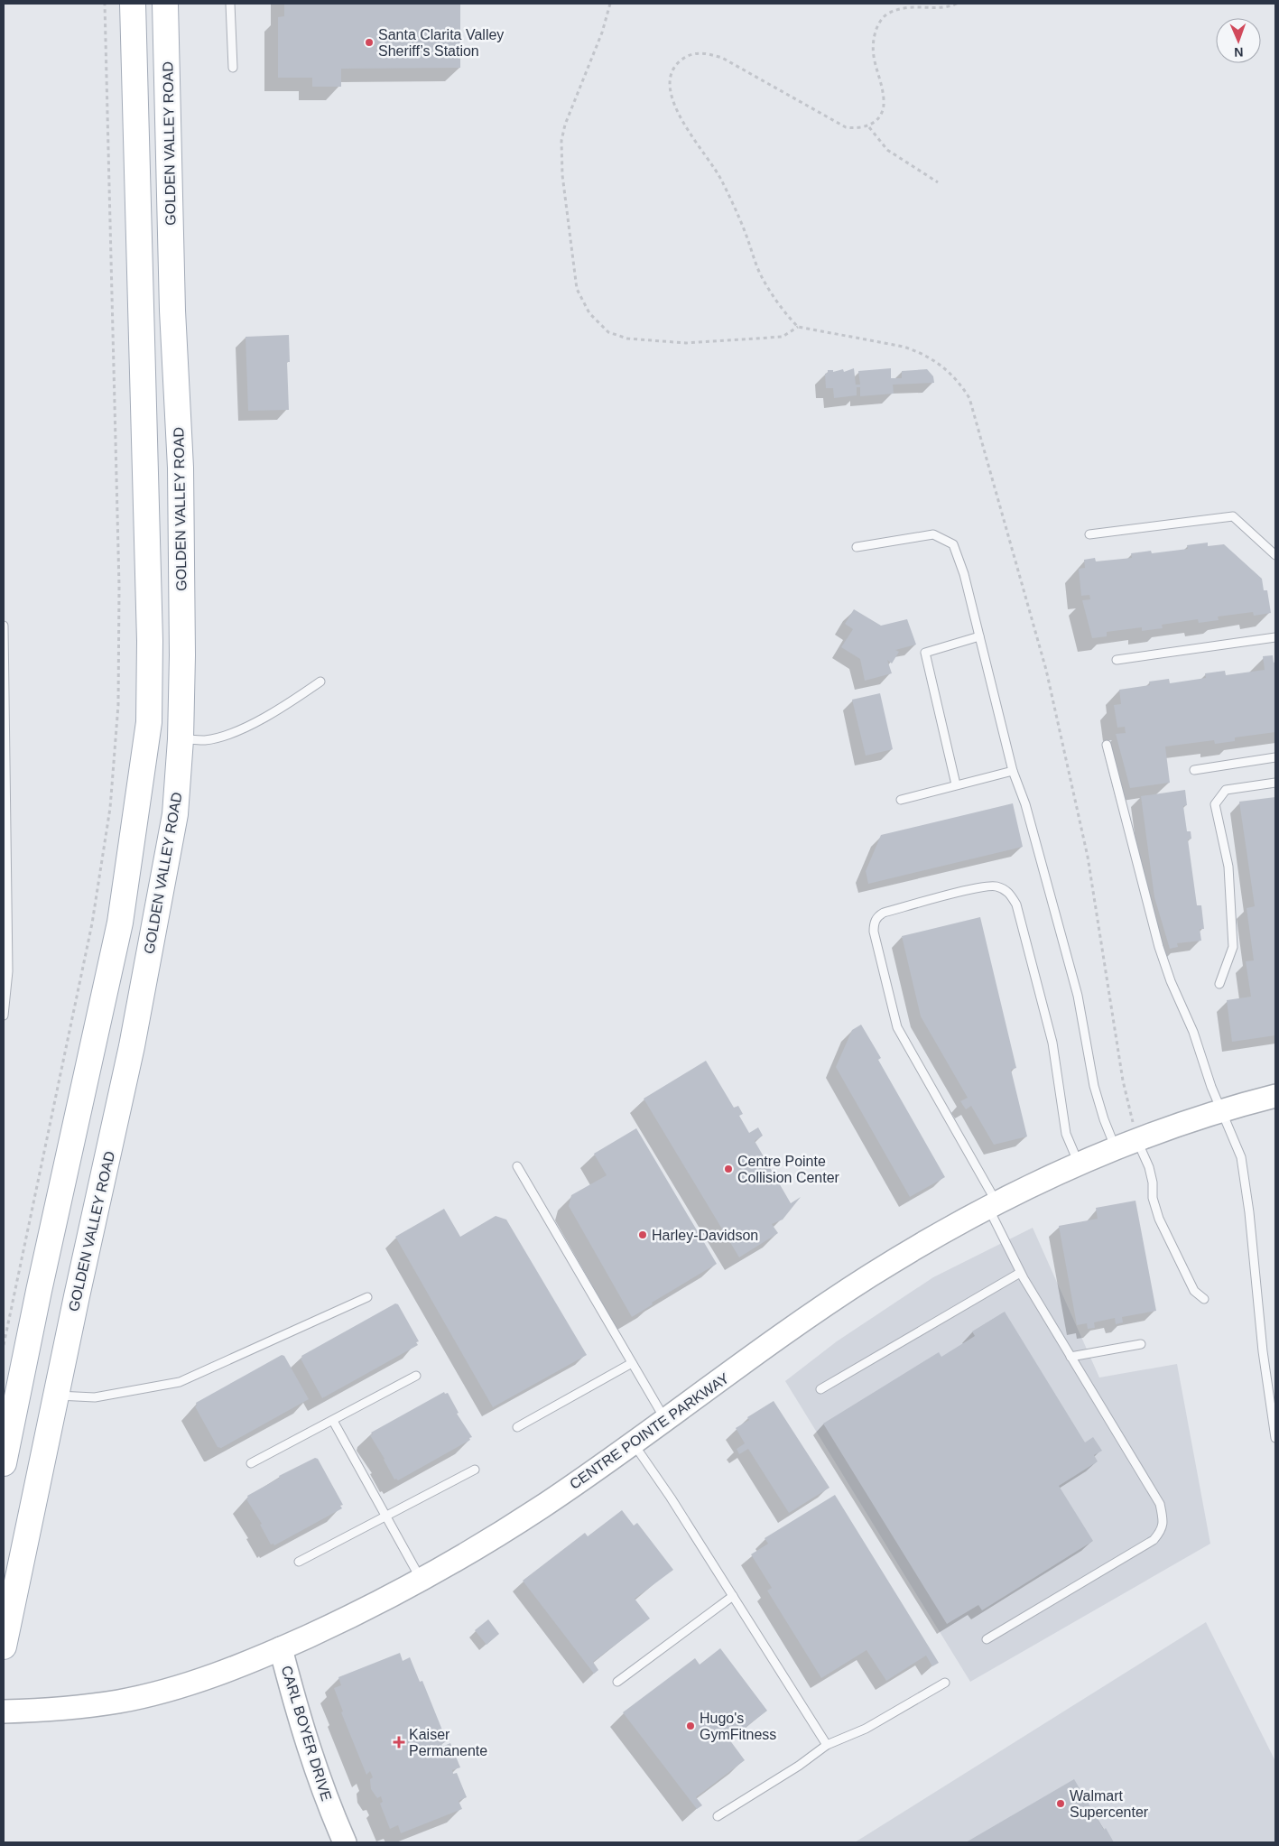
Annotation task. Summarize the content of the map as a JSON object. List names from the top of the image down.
{
  "streets": {
    "main road": ["GOLDEN VALLEY ROAD"],
    "street": ["CENTRE POINTE PARKWAY", "CARL BOYER DRIVE"]
  },
  "crossings": [
    ["CENTRE POINTE PARKWAY", "CARL BOYER DRIVE"]
  ],
  "places": {
    "other": [
      "Santa Clarita Valley Sheriff’s Station",
      "Centre Pointe Collision Center",
      "Harley-Davidson",
      "Hugo's GymFitness",
      "Walmart Supercenter"
    ],
    "health": ["Kaiser Permanente"]
  },
  "north": "bottom"
}
